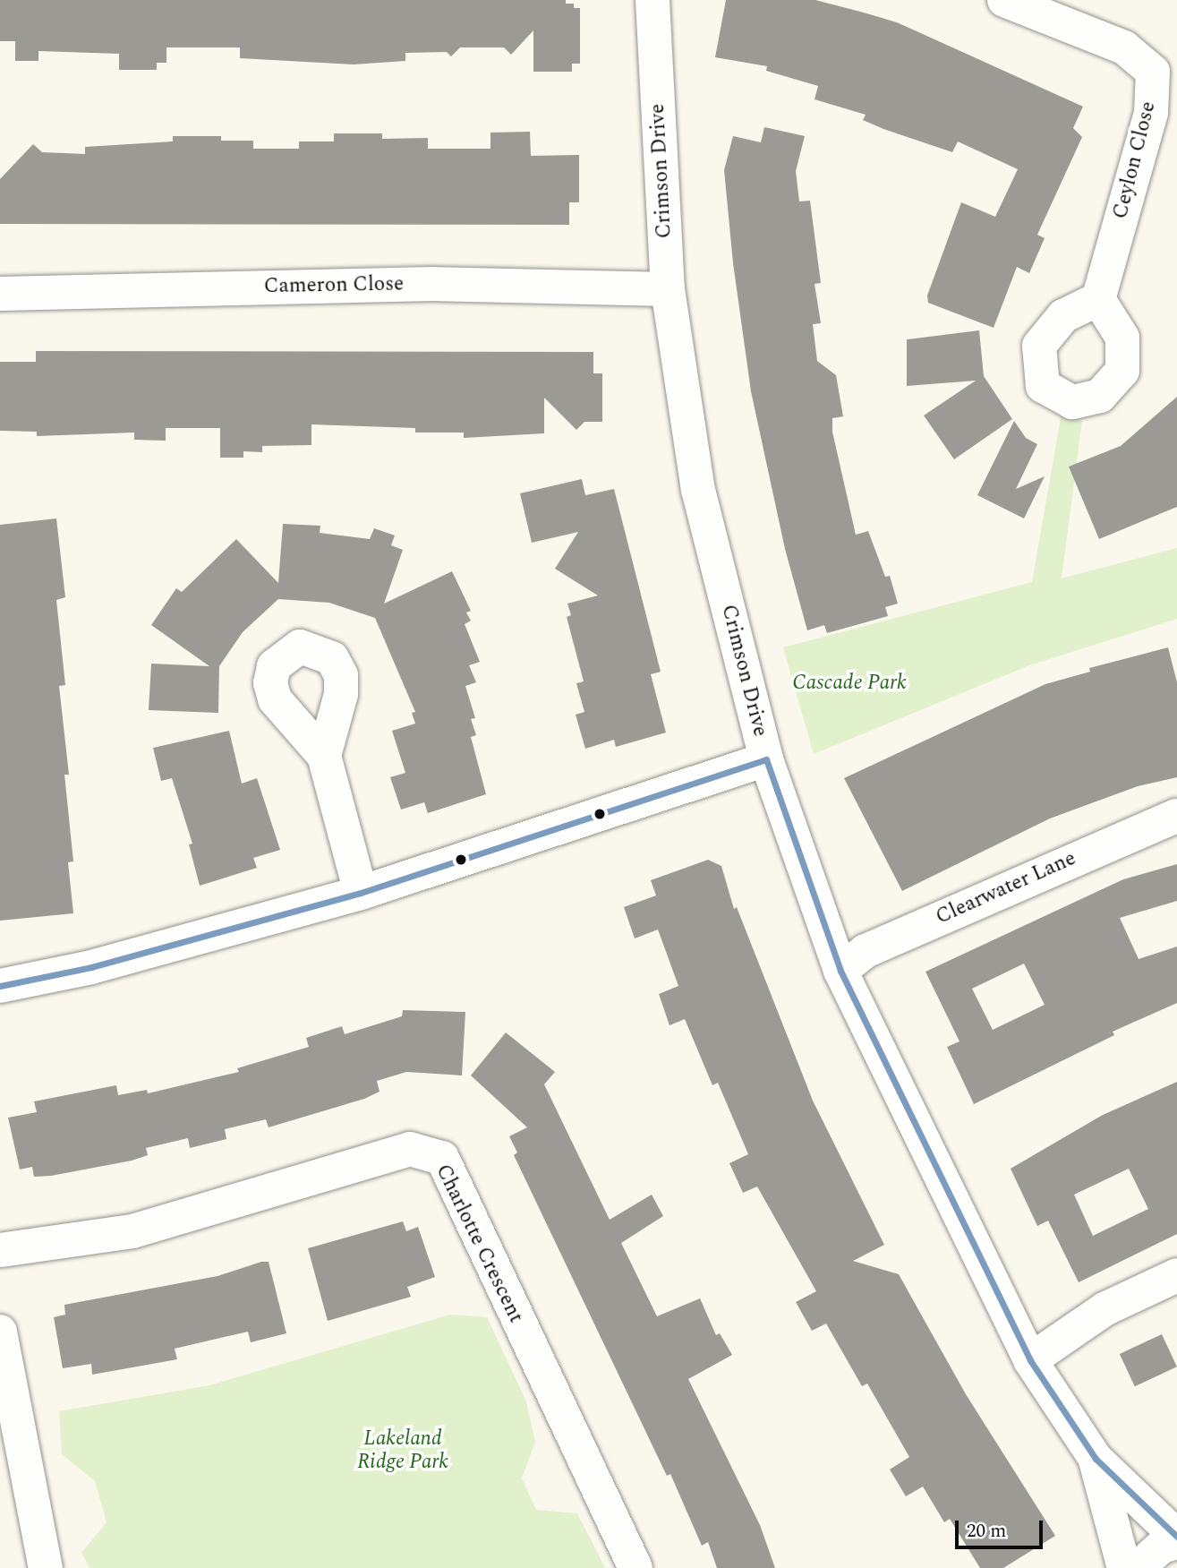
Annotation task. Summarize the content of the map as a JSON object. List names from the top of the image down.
{
  "streets": {
    "street": [
      "Ceylon Close",
      "Crimson Drive",
      "Cameron Close",
      "Clearwater Lane",
      "Charlotte Crescent"
    ]
  },
  "crossings": [
    ["Crimson Drive", "Cameron Close"],
    ["Crimson Drive", "Clearwater Lane"]
  ],
  "parks": ["Cascade Park", "Lakeland Ridge Park"],
  "scale_bar": "20 m"
}
